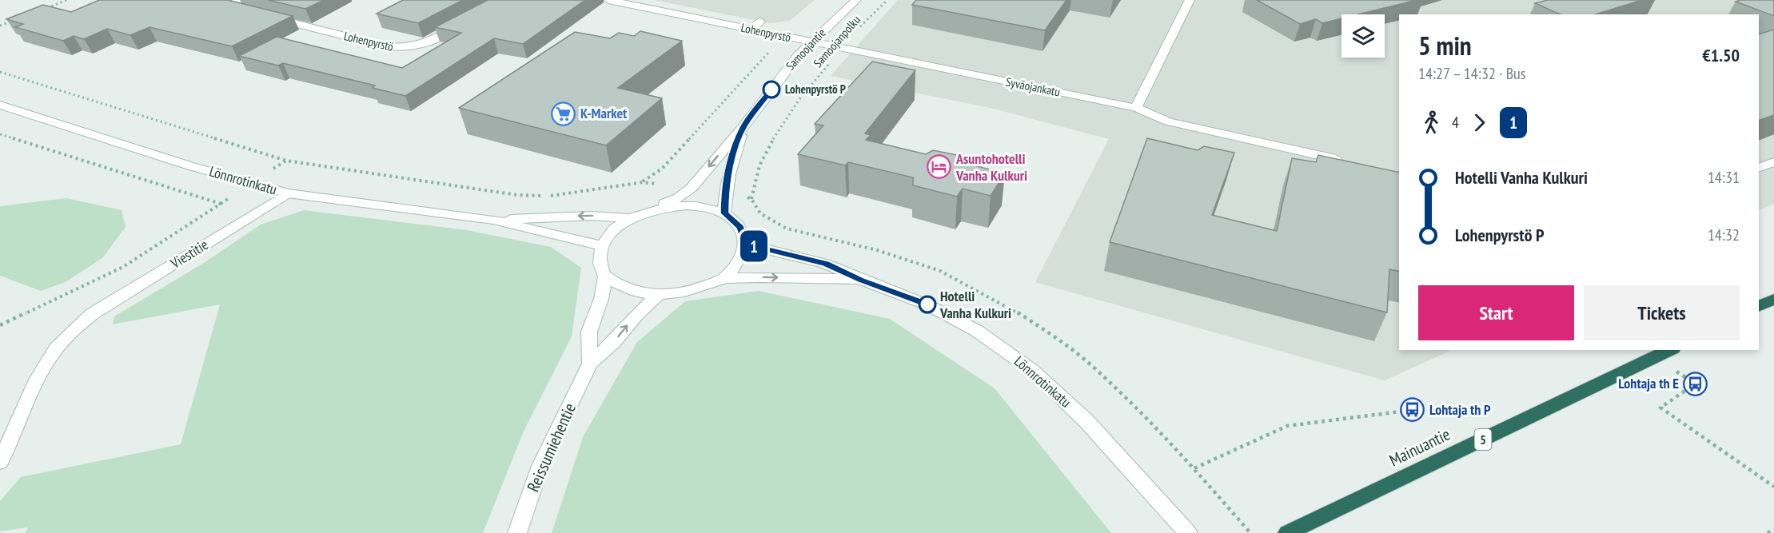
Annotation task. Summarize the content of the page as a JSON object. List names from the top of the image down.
{
  "streets": {
    "highway": ["5", "Mainuantie"],
    "street": [
      "Lohenpyrstö",
      "Samoojantie",
      "Syväojankatu",
      "Lönnrotinkatu",
      "Viestitie",
      "Reissumiehentie"
    ],
    "path": ["Samoojanpolku"]
  },
  "crossings": [
    ["Lohenpyrstö", "Samoojantie"],
    ["Lohenpyrstö", "Syväojankatu"],
    ["Samoojanpolku", "Syväojankatu"],
    ["Samoojantie", "Syväojankatu"],
    ["Samoojantie", "Lönnrotinkatu"],
    ["Samoojantie", "Reissumiehentie"],
    ["Lönnrotinkatu", "Viestitie"],
    ["Lönnrotinkatu", "Reissumiehentie"]
  ],
  "places": {
    "other": ["Lohenpyrstö P", "Hotelli Vanha Kulkuri"],
    "supermarket": ["K-Market"],
    "hotel": ["Asuntohotelli Vanha Kulkuri"],
    "bus stop": ["Lohtaja th E", "Lohtaja th P"]
  },
  "lines": ["bus line 1"],
  "page": {
    "on_map": "1",
    "heading": ["5 min", "14:27 – 14:32 · Bus", "€1.50"],
    "legs": ["4", "1"],
    "list": [
      {
        "name": "Hotelli Vanha Kulkuri",
        "value": "14:31"
      },
      {
        "name": "Lohenpyrstö P",
        "value": "14:32"
      }
    ],
    "buttons": ["Start", "Tickets"]
  }
}
